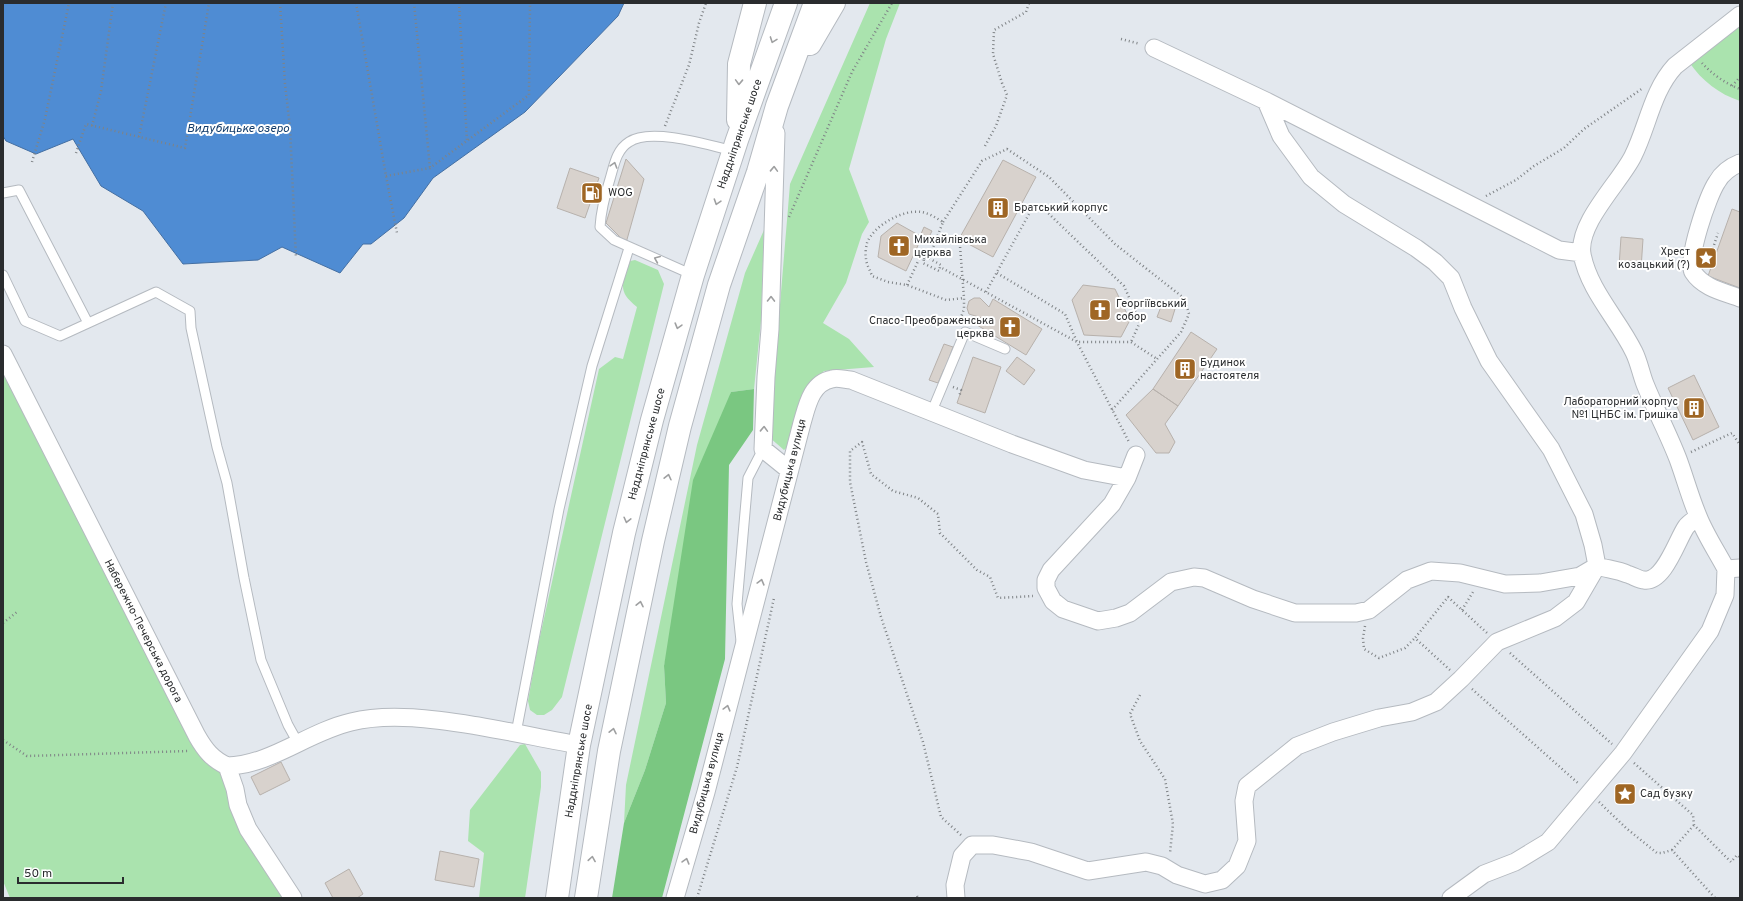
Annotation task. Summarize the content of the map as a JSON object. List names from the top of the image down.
{
  "streets": {
    "main road": ["Наддніпрянське шосе"],
    "street": ["Видубицька вулиця", "Набережно-Печерська дорога"]
  },
  "one_way": ["Видубицька вулиця"],
  "water": ["Видубицьке озеро"],
  "places": {
    "fuel station": ["WOG"],
    "building": ["Братський корпус", "Будинок настоятеля", "Лабораторний корпус №1 ЦНБС ім. Гришка"],
    "church": ["Михайлівська церква", "Георгіївський собор", "Спасо-Преображенська церква"],
    "place": ["Хрест козацький (?)", "Сад бузку"]
  },
  "scale_bar": "50 m"
}
